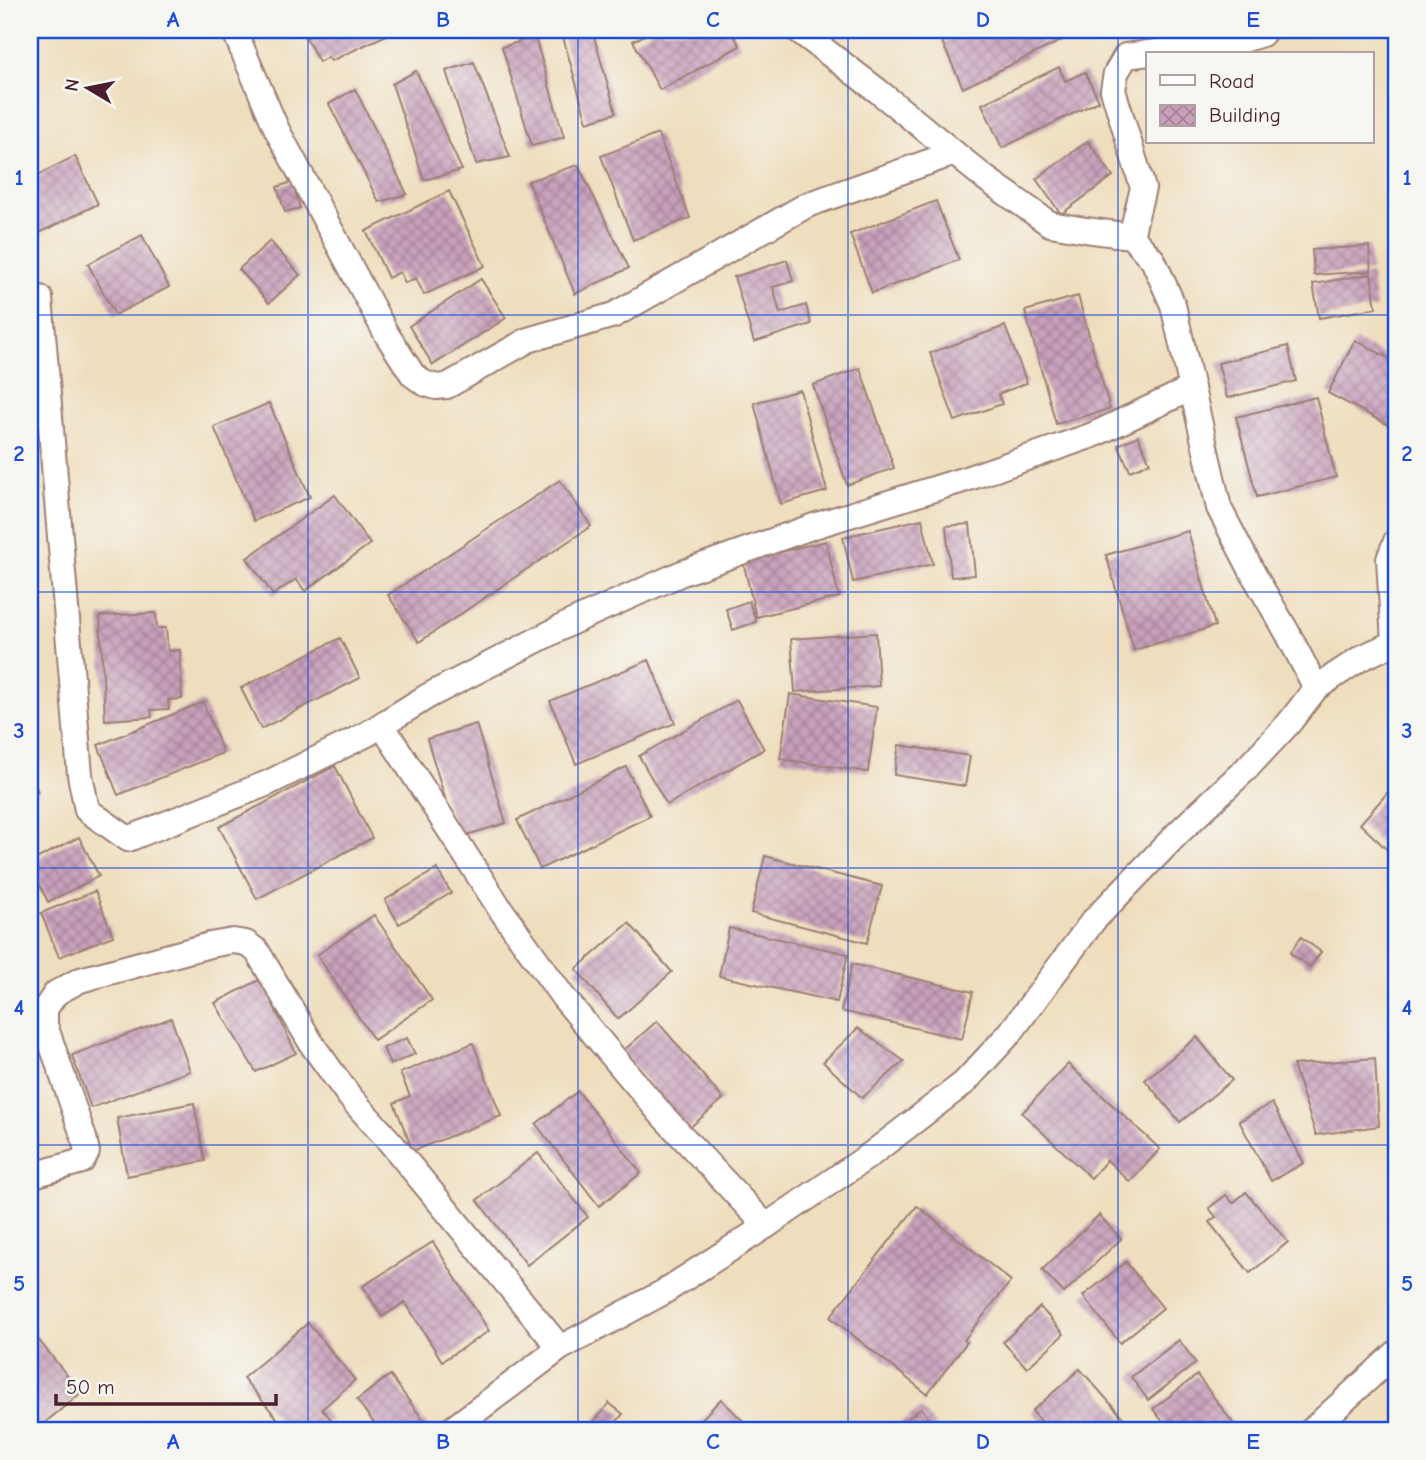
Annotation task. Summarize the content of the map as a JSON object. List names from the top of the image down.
{
  "legend": ["Road", "Building"],
  "scale_bar": "50 m",
  "north": "left",
  "grid": {
    "columns": [
      "A",
      "B",
      "C",
      "D",
      "E"
    ],
    "rows": [
      "1",
      "2",
      "3",
      "4",
      "5"
    ]
  }
}
